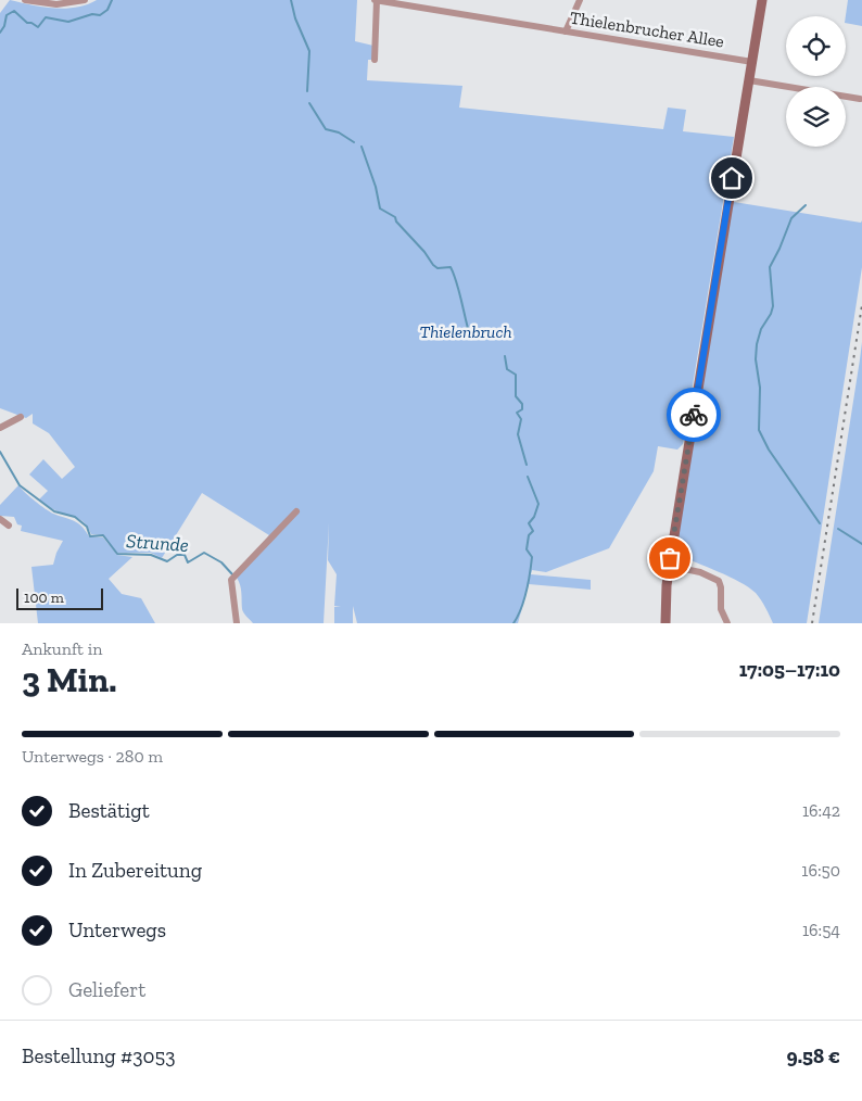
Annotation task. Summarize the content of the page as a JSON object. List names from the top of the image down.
{
  "streets": {
    "street": ["Thielenbrucher Allee"]
  },
  "water": ["Strunde"],
  "parks": ["Thielenbruch"],
  "scale_bar": "100 m",
  "page": {
    "scale": "100 m",
    "heading": ["3 Min.", "Ankunft in", "17:05–17:10"],
    "panel": ["Bestellung #3053", "9.58 €"],
    "bar": "Unterwegs · 280 m",
    "list": [
      ["Bestätigt", "16:42"],
      ["In Zubereitung", "16:50"],
      ["Unterwegs", "16:54"],
      "Geliefert"
    ]
  }
}
